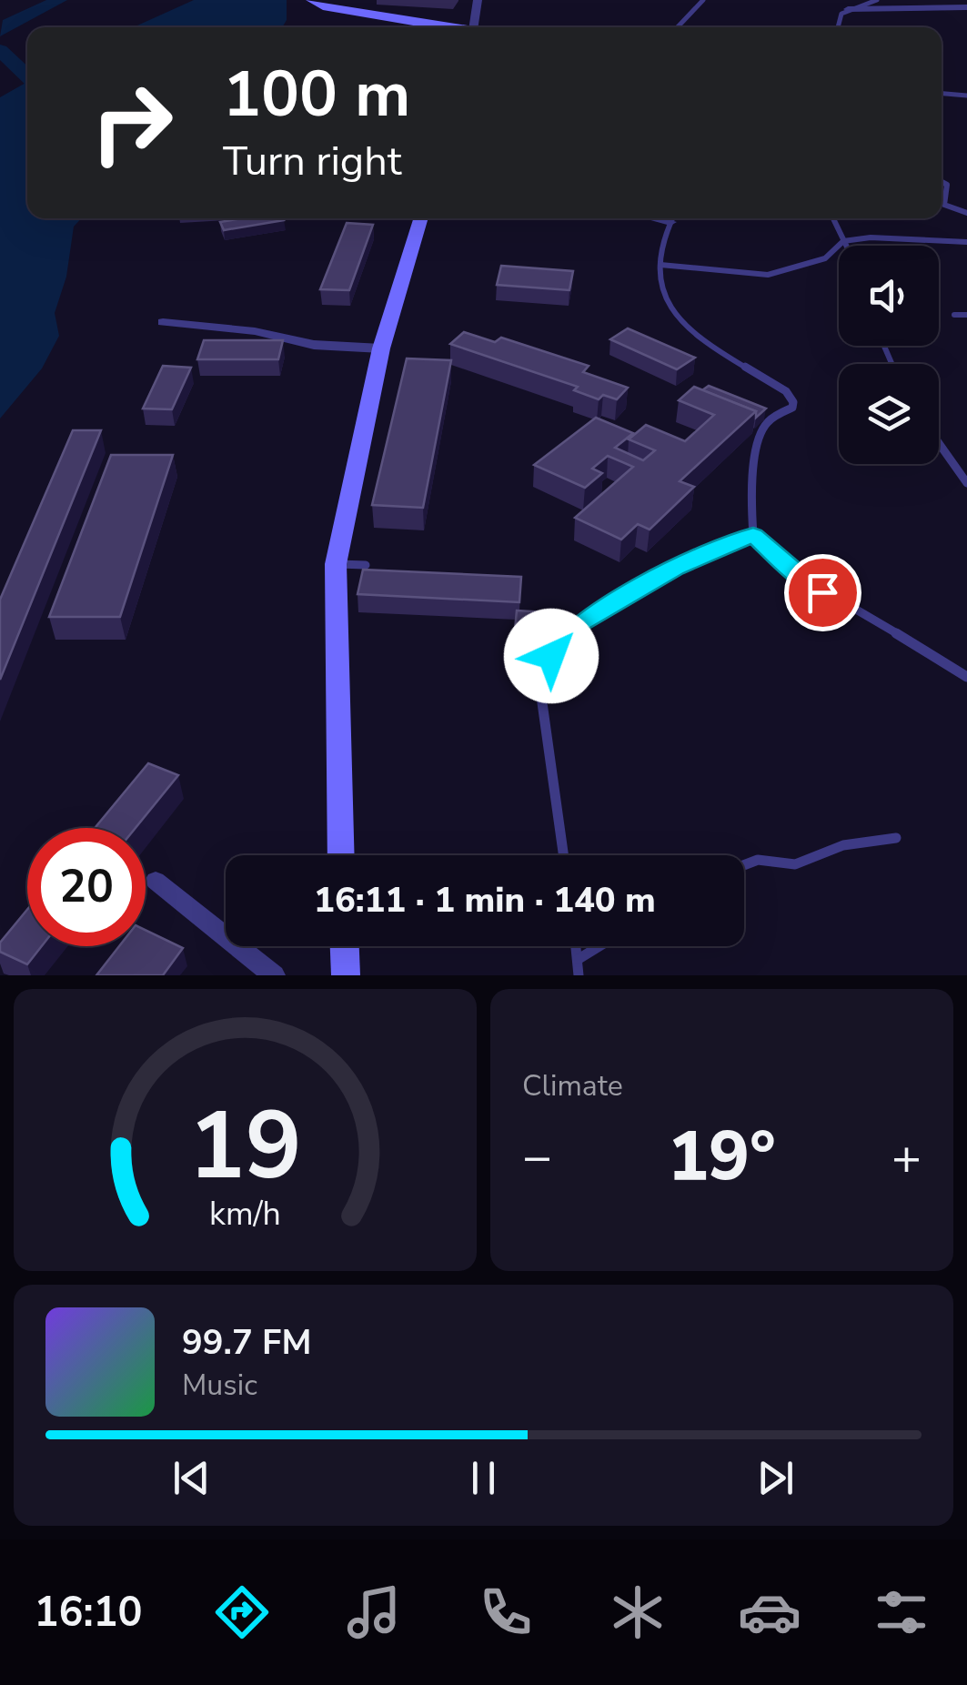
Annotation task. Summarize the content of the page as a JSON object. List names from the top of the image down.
{
  "page": {
    "turn": ["100 m", "Turn right"],
    "limit": "20",
    "trip": "16:11 · 1 min · 140 m",
    "tile": "Climate",
    "heat": ["−", "19°", "+"],
    "song": ["99.7 FM", "Music"],
    "tabs": "16:10",
    "gauge": ["19", "km/h"]
  }
}
